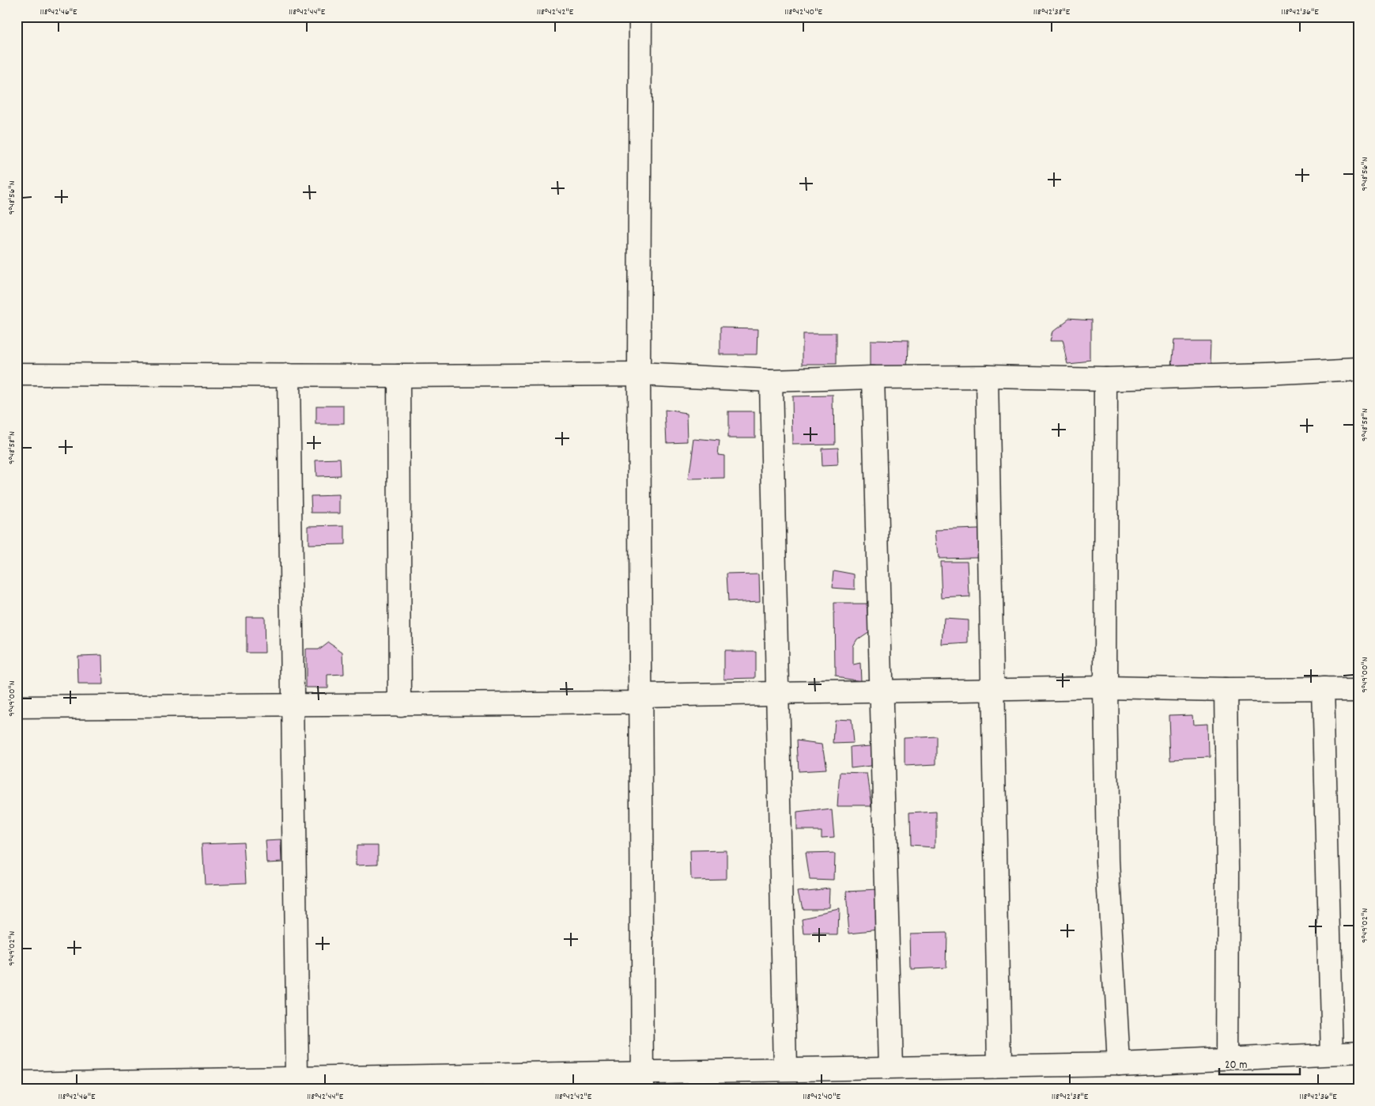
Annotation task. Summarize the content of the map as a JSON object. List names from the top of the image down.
{
  "scale_bar": "20 m",
  "coordinates": [
    "118°42'46\"E",
    "118°42'44\"E",
    "118°42'42\"E",
    "118°42'40\"E",
    "118°42'38\"E",
    "118°42'36\"E",
    "9°48'56\"N",
    "9°48'58\"N",
    "9°49'00\"N",
    "9°49'02\"N"
  ]
}
